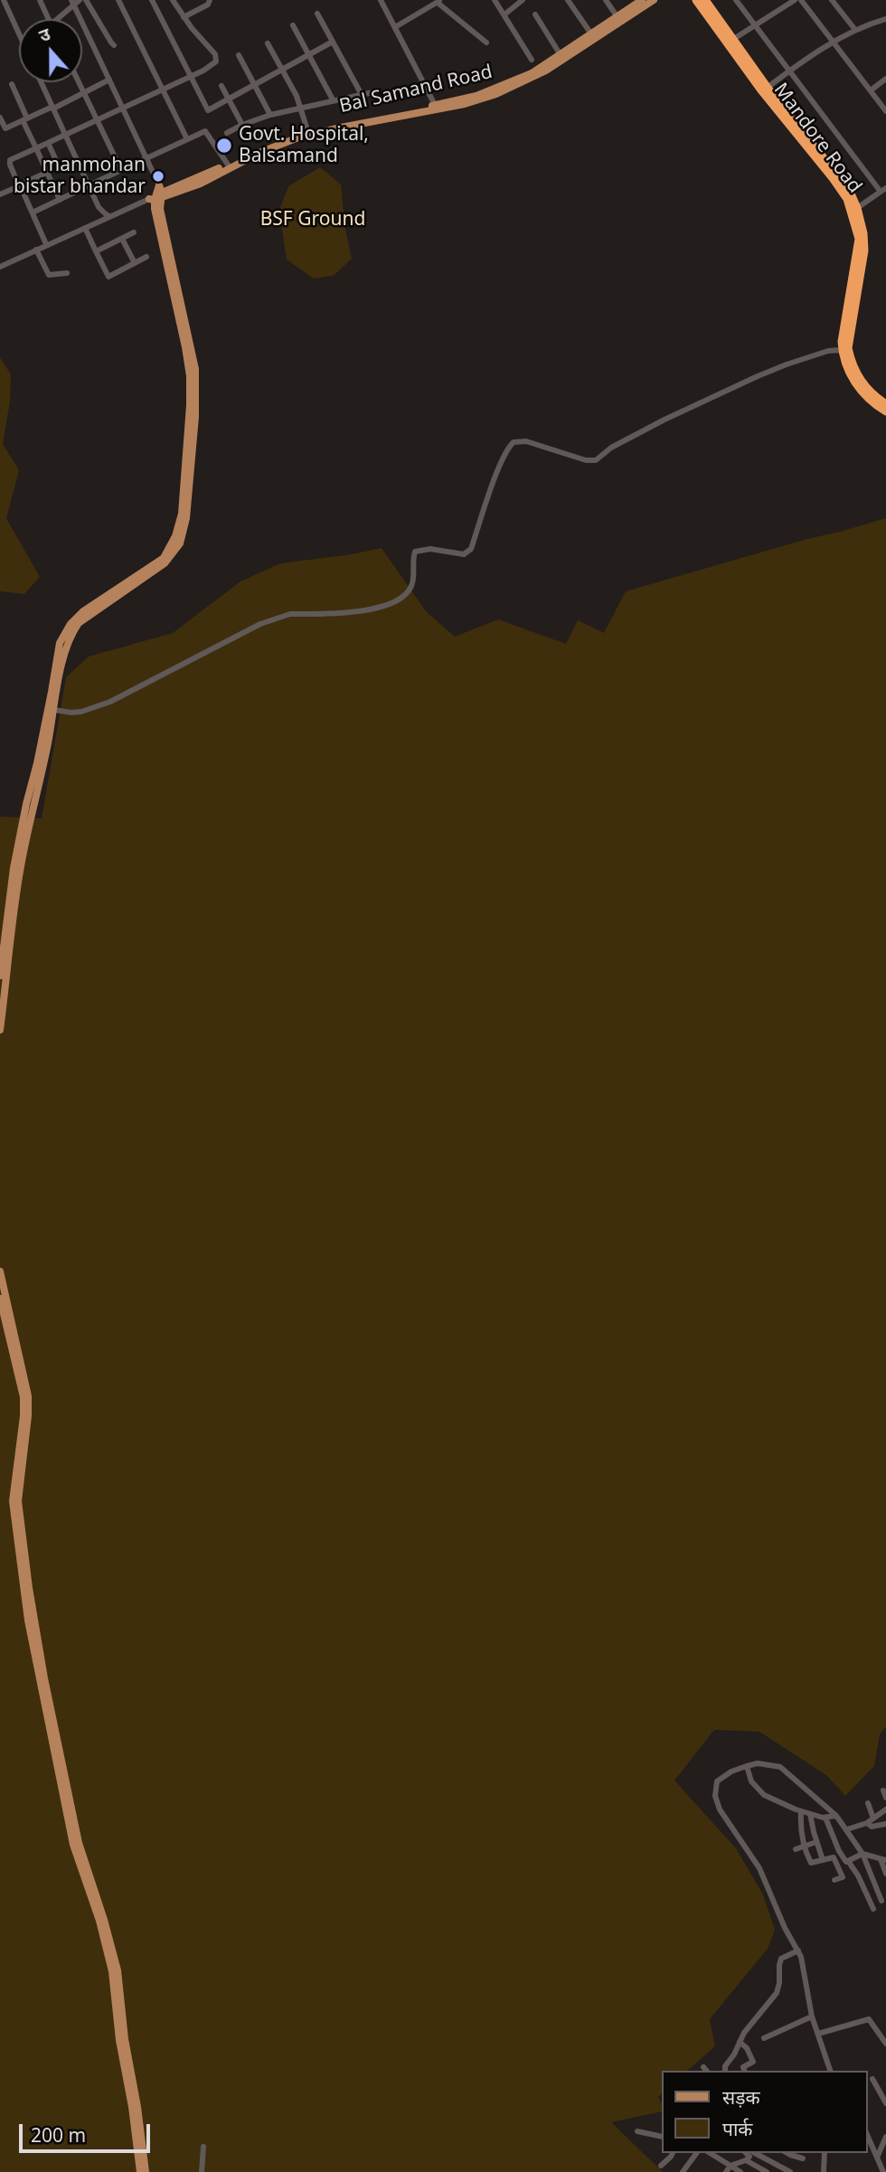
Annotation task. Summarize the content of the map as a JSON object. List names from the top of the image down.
{
  "streets": {
    "highway": ["Mandore Road"],
    "main road": ["Bal Samand Road"]
  },
  "parks": ["BSF Ground"],
  "places": ["Govt. Hospital, Balsamand", "manmohan bistar bhandar"],
  "legend": ["सड़क", "पार्क"],
  "scale_bar": "200 m",
  "north": "top"
}
